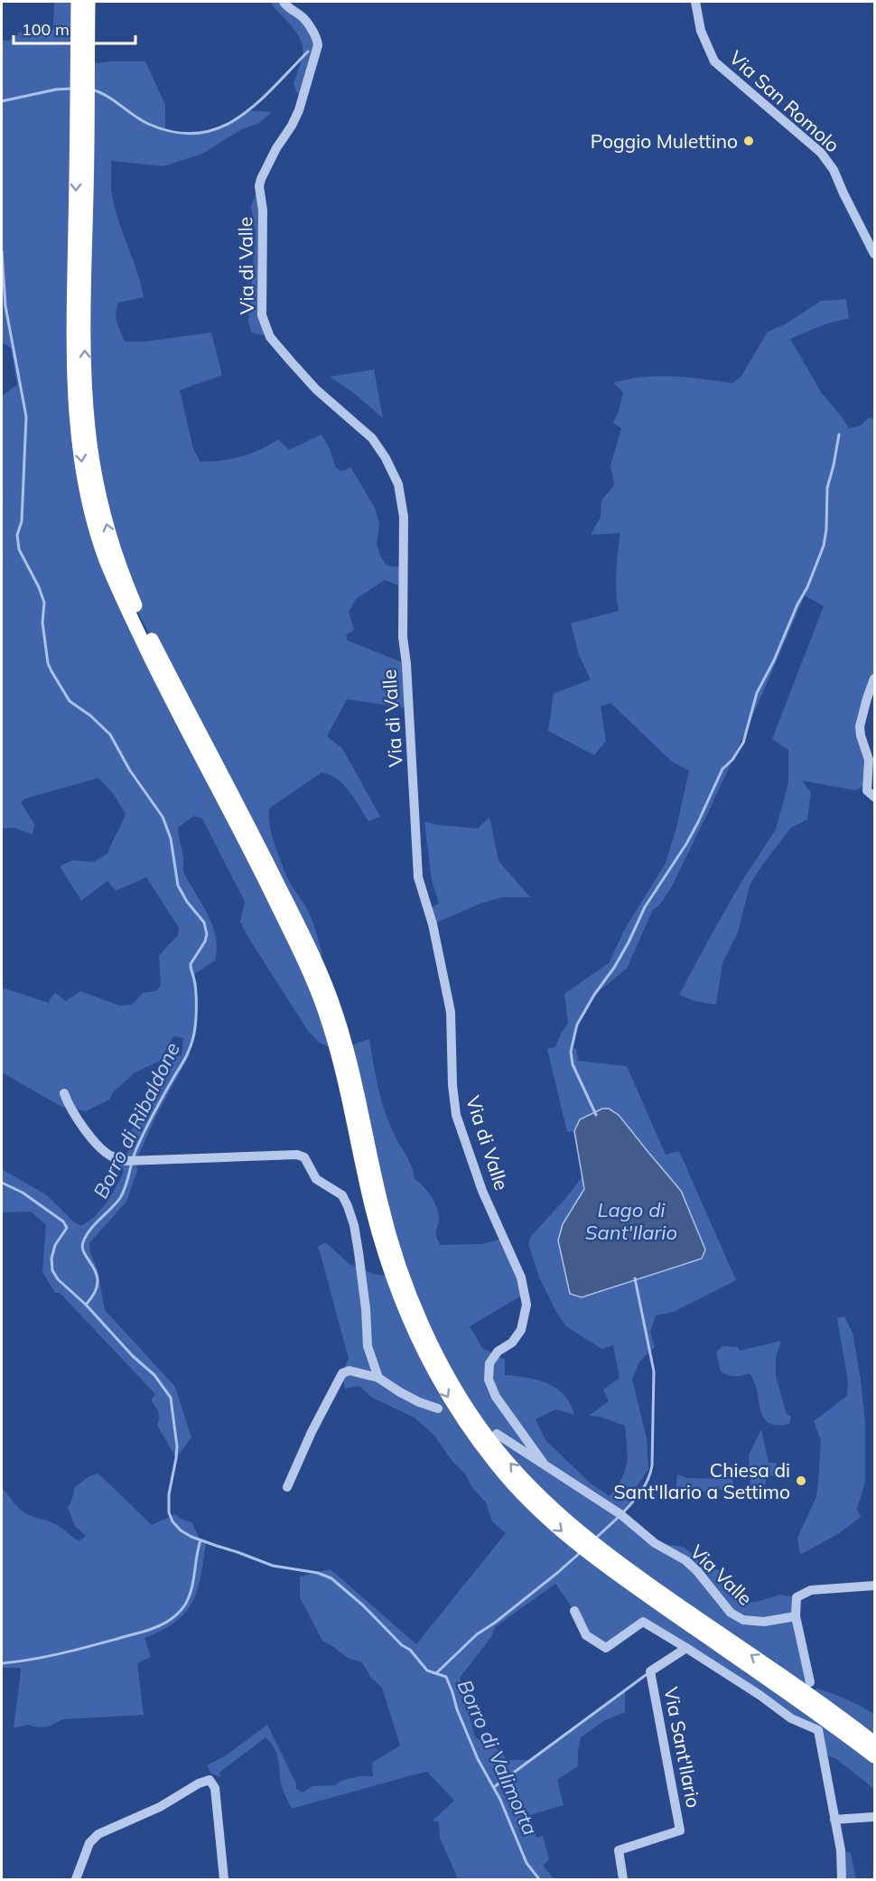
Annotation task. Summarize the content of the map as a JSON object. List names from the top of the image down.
{
  "streets": {
    "street": [
      "Via San Romolo",
      "Via di Valle",
      "Via Valle",
      "Via Sant'Ilario"
    ]
  },
  "crossings": [
    ["Via di Valle", "Via Valle"]
  ],
  "water": ["Borro di Ribaldone", "Lago di Sant'Ilario", "Borro di Valimorta"],
  "places": ["Poggio Mulettino", "Chiesa di Sant'Ilario a Settimo"],
  "scale_bar": "100 m"
}
